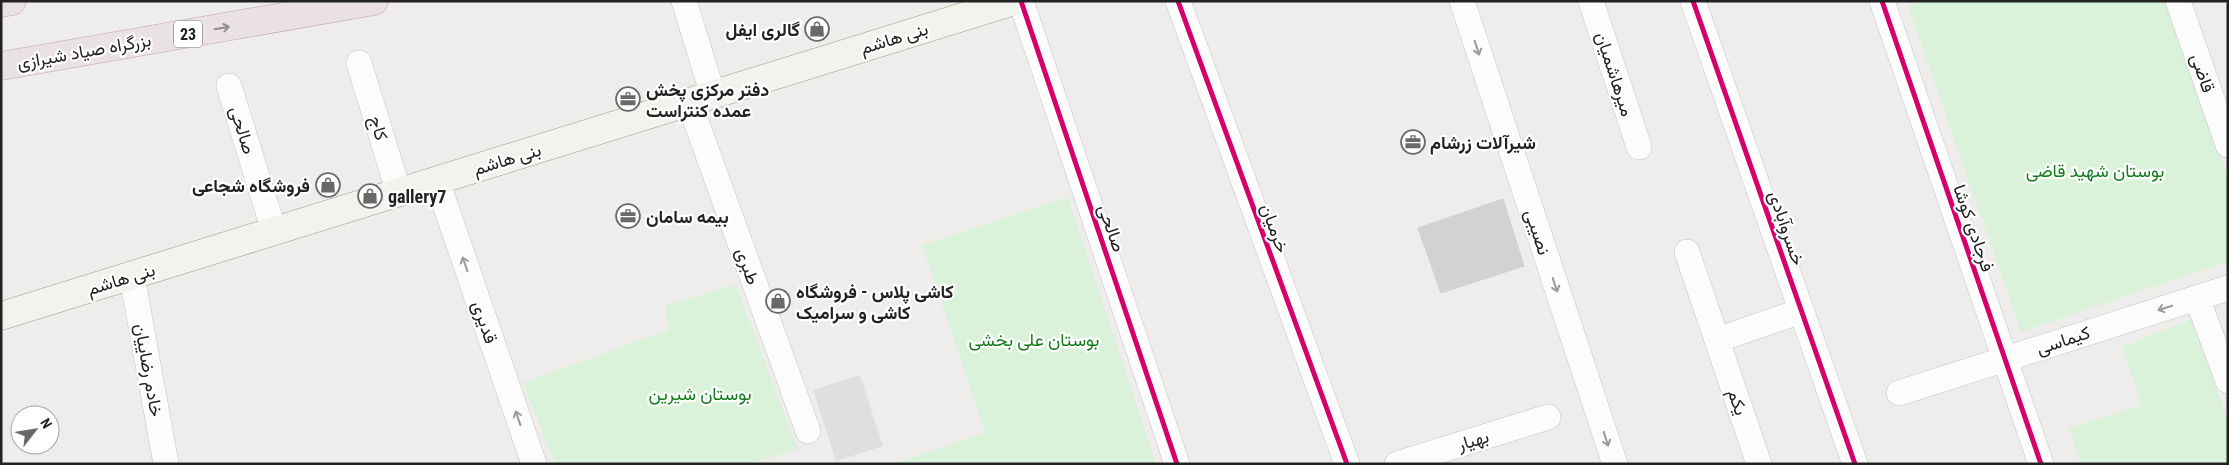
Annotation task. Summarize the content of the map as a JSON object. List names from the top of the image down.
{
  "streets": {
    "highway": ["23", "بزرگراه صیاد شیرازی"],
    "main road": ["بنی هاشم"],
    "street": [
      "قاضی",
      "میرهاشمیان",
      "کاج",
      "صالحی",
      "خرمیان",
      "خسروآبادی",
      "فرجادی کوشا",
      "نصیبی",
      "طبری",
      "قدیری",
      "کیماسی",
      "خادم رضاییان",
      "یکم",
      "بهیار"
    ]
  },
  "crossings": [
    ["بنی هاشم", "کاج"],
    ["بنی هاشم", "صالحی"],
    ["بنی هاشم", "طبری"],
    ["بنی هاشم", "قدیری"],
    ["بنی هاشم", "خادم رضاییان"],
    ["فرجادی کوشا", "کیماسی"]
  ],
  "one_way": [
    "بزرگراه صیاد شیرازی",
    "نصیبی",
    "قدیری",
    "کیماسی"
  ],
  "parks": ["بوستان شهید قاضی", "بوستان علی بخشی", "بوستان شیرین"],
  "places": {
    "shop": [
      "گالری ایفل",
      "فروشگاه شجاعی",
      "gallery7",
      "کاشی پلاس - فروشگاه کاشی و سرامیک"
    ],
    "office": ["دفتر مرکزی پخش عمده کنتراست", "شیرآلات زرشام", "بیمه سامان"]
  },
  "north": "top right"
}
